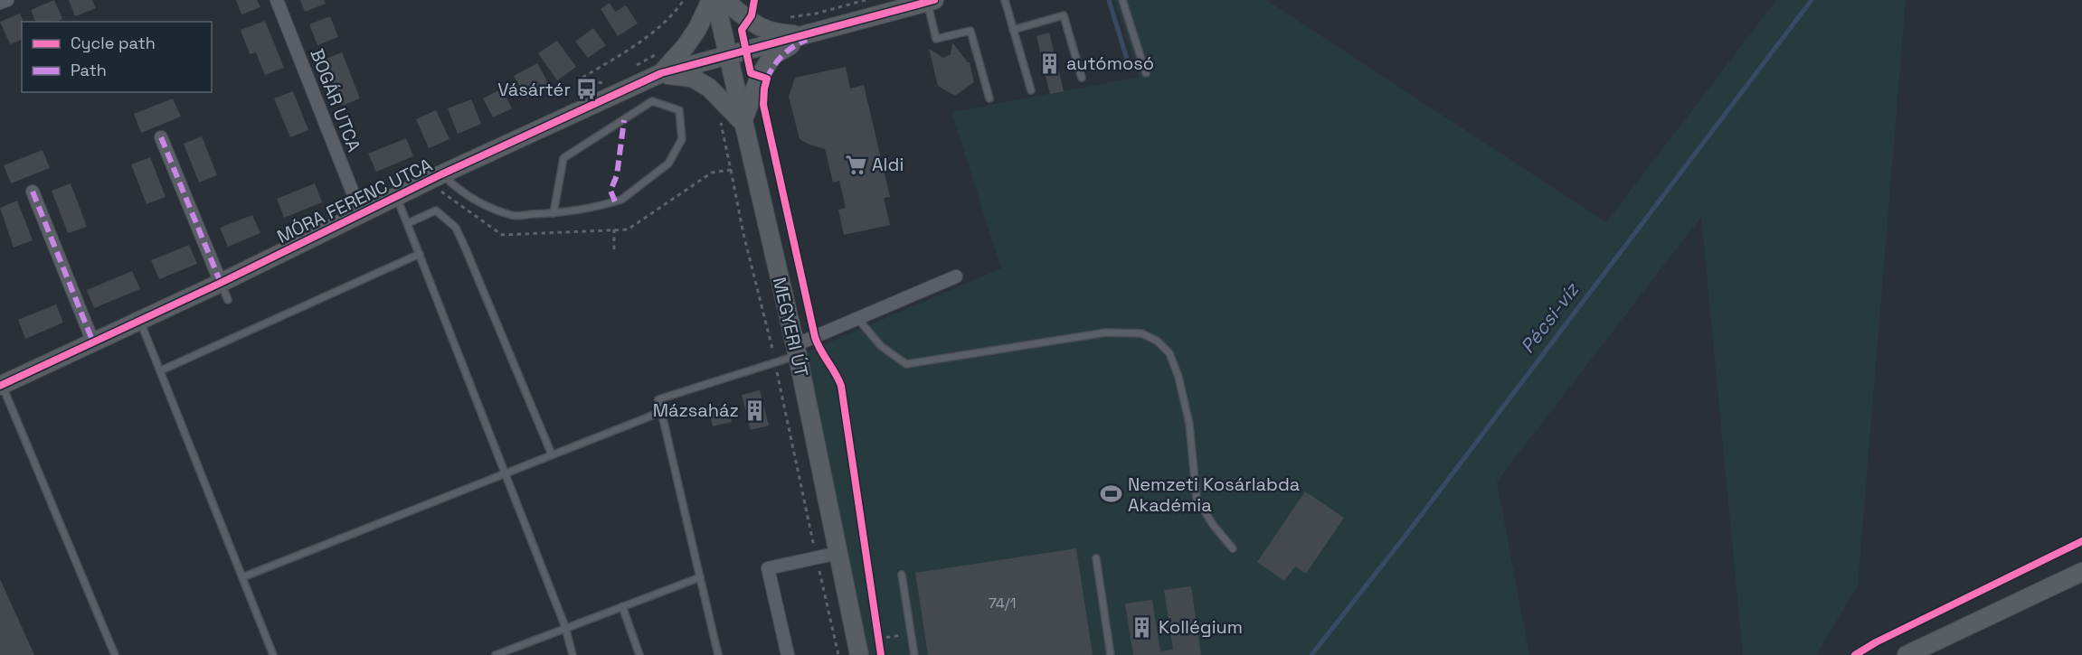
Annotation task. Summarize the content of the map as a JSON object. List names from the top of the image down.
{
  "streets": {
    "street": ["BOGÁR UTCA", "MÓRA FERENC UTCA", "MEGYERI ÚT"]
  },
  "crossings": [
    ["BOGÁR UTCA", "MÓRA FERENC UTCA"],
    ["MÓRA FERENC UTCA", "MEGYERI ÚT"]
  ],
  "water": ["Pécsi-víz"],
  "places": {
    "building": ["autómosó", "Mázsaház", "Kollégium"],
    "bus stop": ["Vásártér"],
    "supermarket": ["Aldi"],
    "sports": ["Nemzeti Kosárlabda Akadémia"]
  },
  "house_numbers": ["74/1"],
  "legend": ["Cycle path", "Path"]
}
